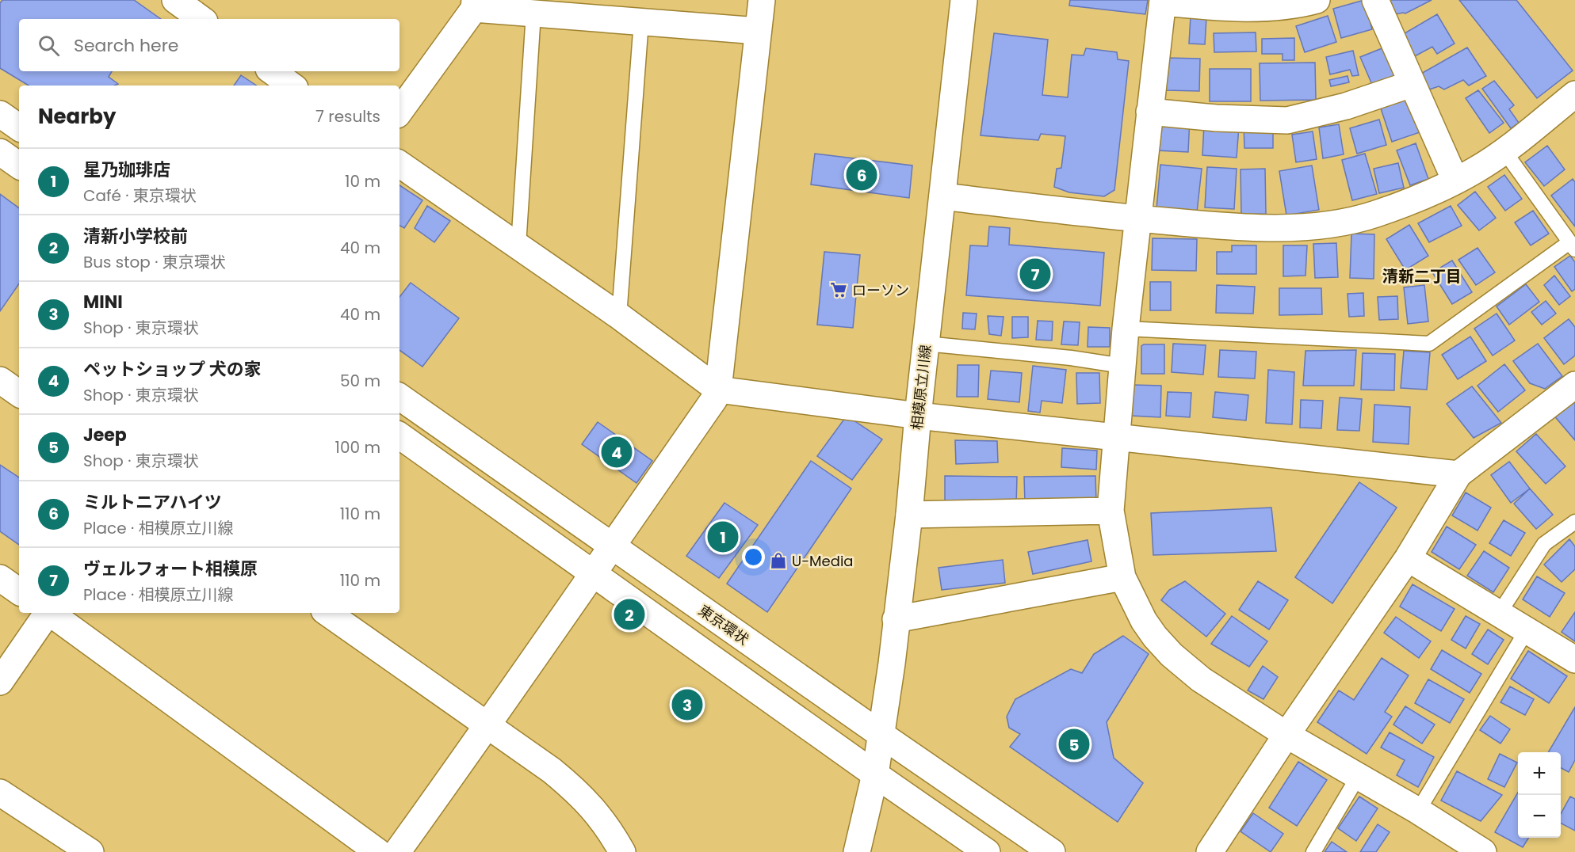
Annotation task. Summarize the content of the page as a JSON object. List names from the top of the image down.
{
  "streets": {
    "main road": ["相模原立川線", "東京環状"]
  },
  "crossings": [
    ["相模原立川線", "東京環状"]
  ],
  "districts": ["清新二丁目"],
  "places": {
    "supermarket": ["ローソン"],
    "shop": ["U-Media"]
  },
  "page": {
    "search": "Search here",
    "heading": ["Nearby", "7 results"],
    "list": [
      {
        "mark": "1",
        "name": "星乃珈琲店",
        "note": "Café · 東京環状",
        "value": "10 m"
      },
      {
        "mark": "2",
        "name": "清新小学校前",
        "note": "Bus stop · 東京環状",
        "value": "40 m"
      },
      {
        "mark": "3",
        "name": "MINI",
        "note": "Shop · 東京環状",
        "value": "40 m"
      },
      {
        "mark": "4",
        "name": "ペットショップ 犬の家",
        "note": "Shop · 東京環状",
        "value": "50 m"
      },
      {
        "mark": "5",
        "name": "Jeep",
        "note": "Shop · 東京環状",
        "value": "100 m"
      },
      {
        "mark": "6",
        "name": "ミルトニアハイツ",
        "note": "Place · 相模原立川線",
        "value": "110 m"
      },
      {
        "mark": "7",
        "name": "ヴェルフォート相模原",
        "note": "Place · 相模原立川線",
        "value": "110 m"
      }
    ],
    "pins": [
      "6",
      "7",
      "4",
      "1",
      "2",
      "3",
      "5"
    ],
    "map_buttons": ["+", "−"]
  }
}
